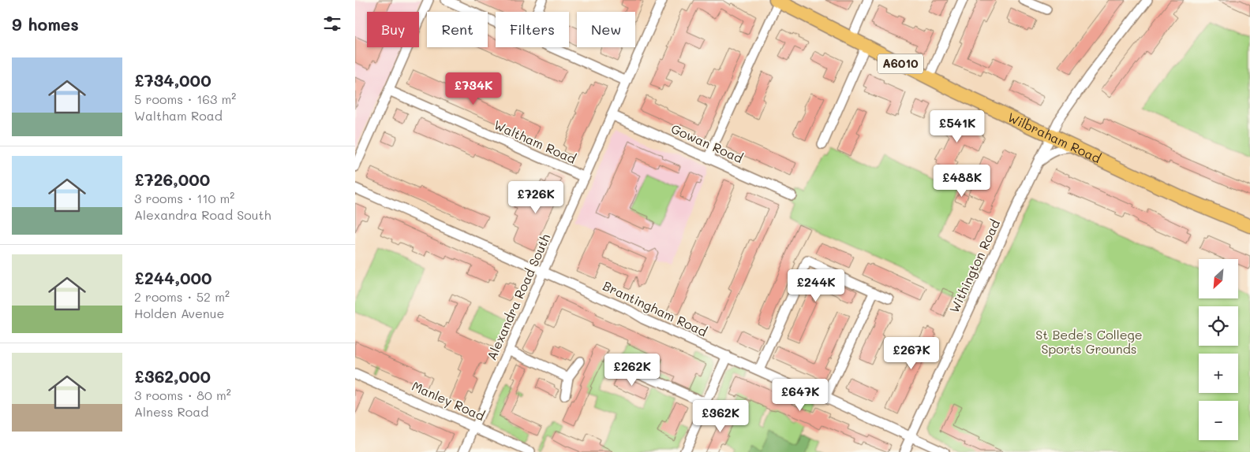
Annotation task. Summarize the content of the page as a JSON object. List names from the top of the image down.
{
  "streets": {
    "highway": ["A6010", "Wilbraham Road"],
    "street": [
      "Waltham Road",
      "Gowan Road",
      "Withington Road",
      "Alexandra Road South",
      "Brantingham Road",
      "Manley Road"
    ]
  },
  "crossings": [
    ["Wilbraham Road", "Withington Road"],
    ["Waltham Road", "Alexandra Road South"],
    ["Gowan Road", "Alexandra Road South"],
    ["Withington Road", "Brantingham Road"],
    ["Alexandra Road South", "Brantingham Road"],
    ["Alexandra Road South", "Manley Road"]
  ],
  "parks": ["St Bede's College Sports Grounds"],
  "north": "bottom left",
  "page": {
    "heading": "9 homes",
    "chip": [
      "Buy",
      "Rent",
      "Filters",
      "New"
    ],
    "list": [
      {
        "name": "£734,000",
        "note": "5 rooms · 163 m² · Waltham Road"
      },
      {
        "name": "£726,000",
        "note": "3 rooms · 110 m² · Alexandra Road South"
      },
      {
        "name": "£244,000",
        "note": "2 rooms · 52 m² · Holden Avenue"
      },
      {
        "name": "£362,000",
        "note": "3 rooms · 80 m² · Alness Road"
      }
    ],
    "price": [
      "£734K",
      "£541K",
      "£488K",
      "£726K",
      "£244K",
      "£267K",
      "£262K",
      "£647K",
      "£362K"
    ],
    "map_buttons": ["+", "−"]
  }
}
